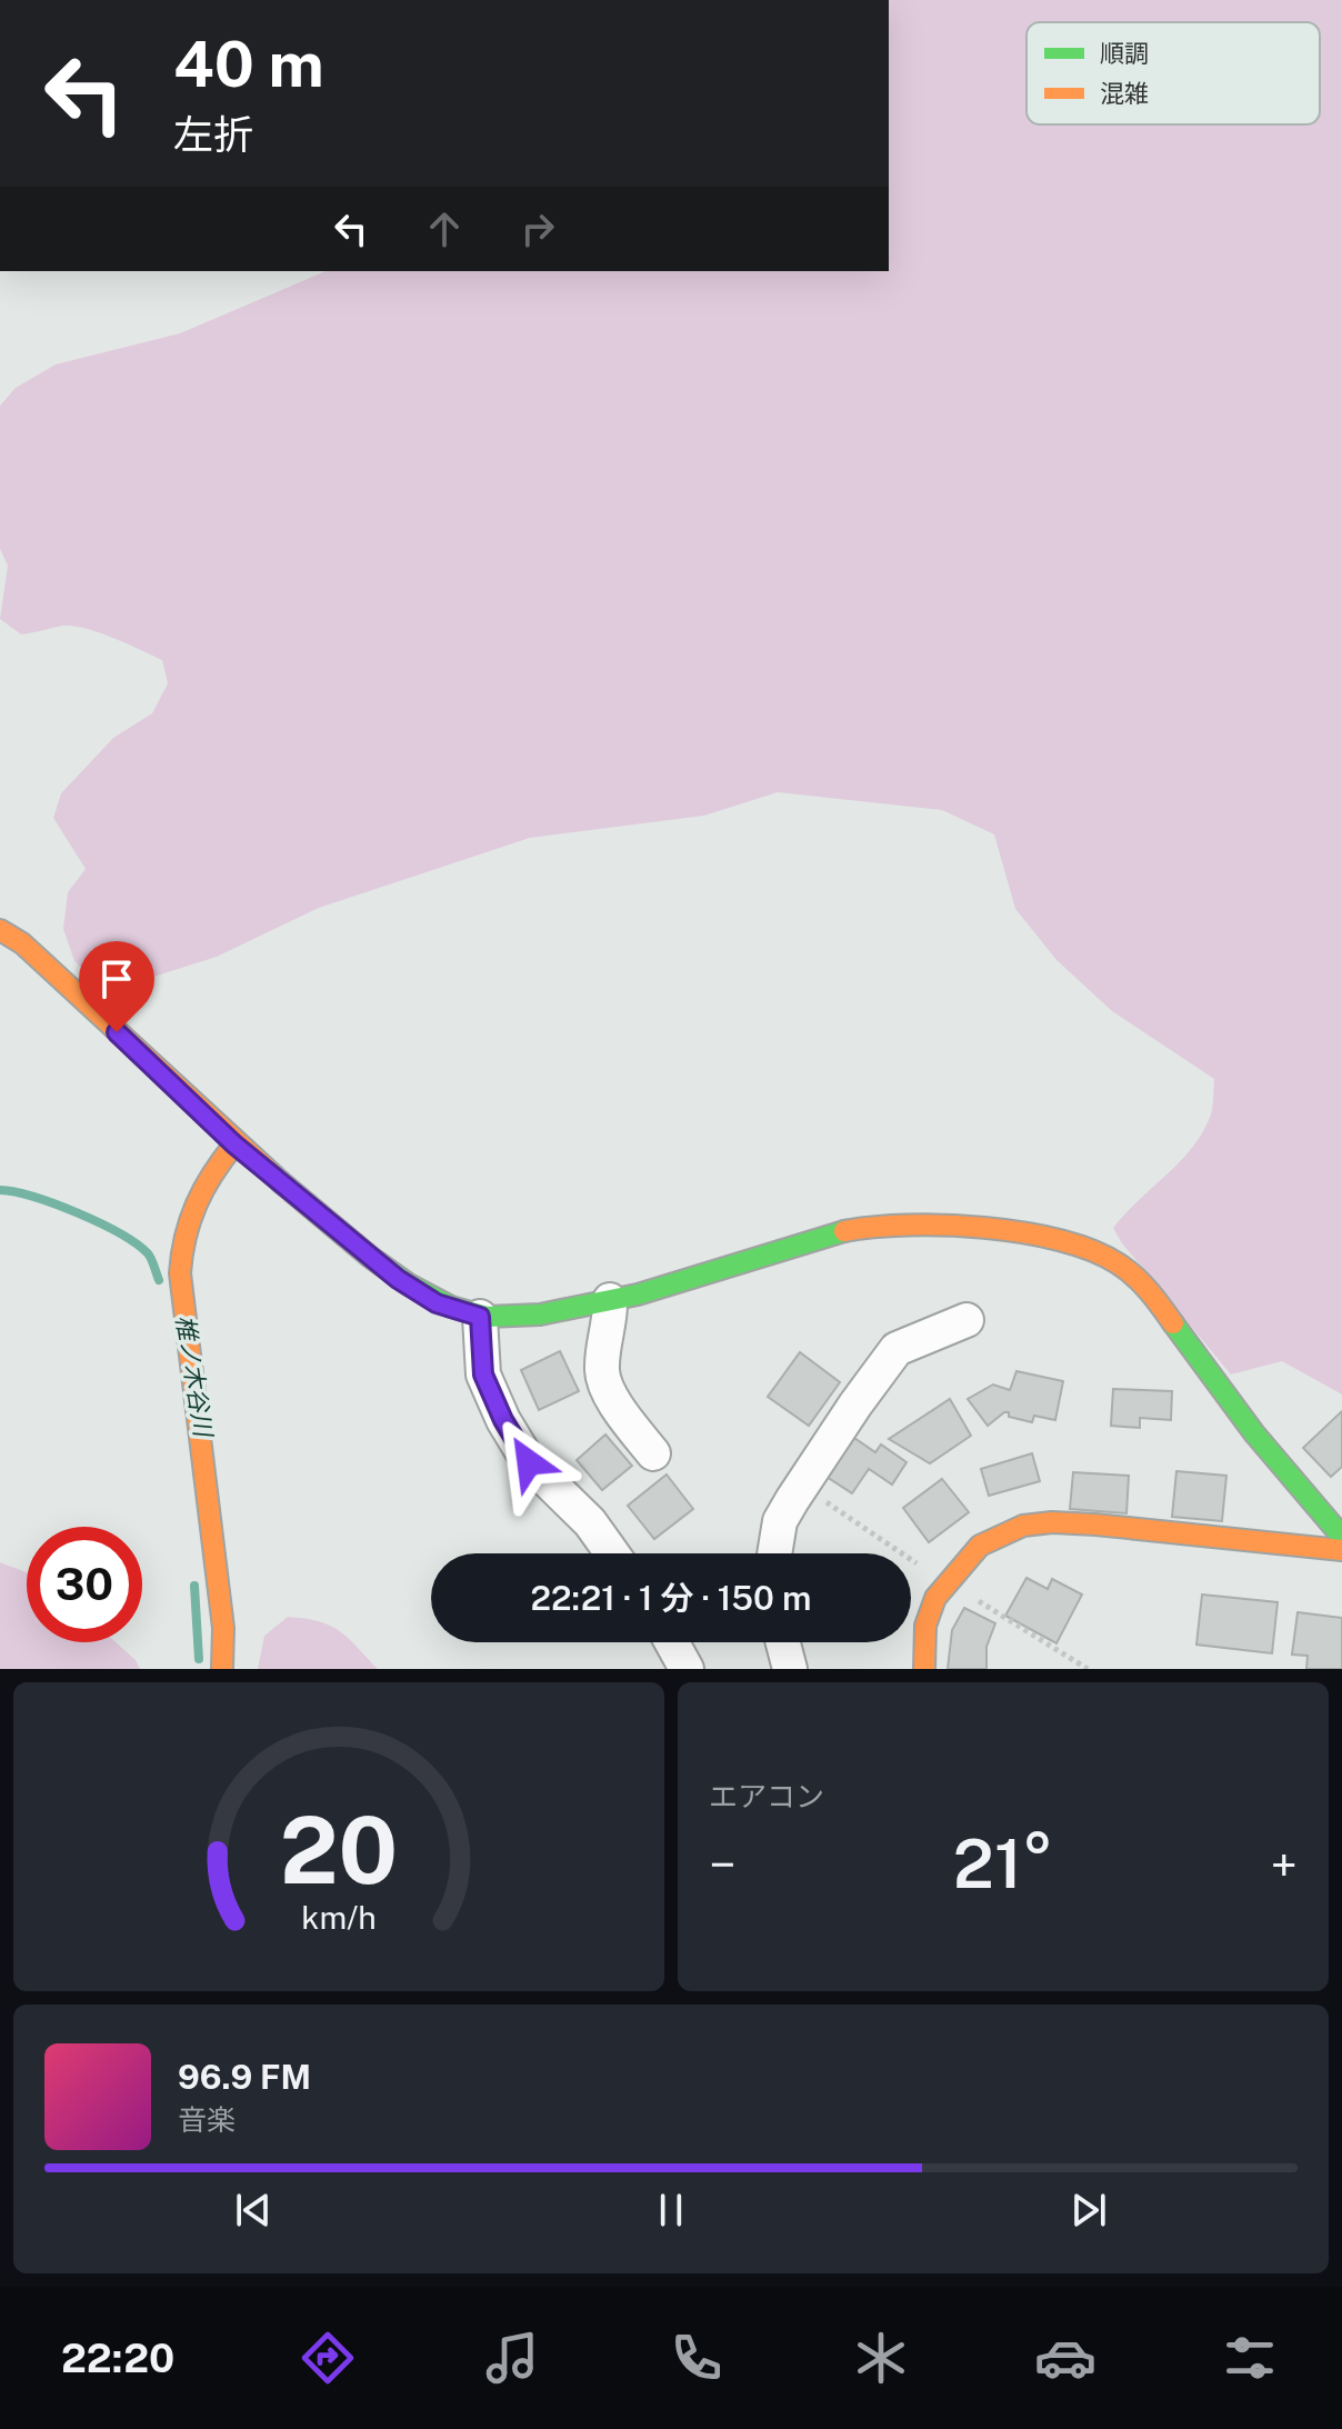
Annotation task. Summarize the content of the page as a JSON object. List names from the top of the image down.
{
  "water": ["椎ノ木谷川"],
  "legend": ["順調", "混雑"],
  "page": {
    "turn": ["40 m", "左折"],
    "limit": "30",
    "trip": "22:21 · 1 分 · 150 m",
    "tile": "エアコン",
    "heat": ["−", "21°", "+"],
    "song": ["96.9 FM", "音楽"],
    "tabs": "22:20",
    "gauge": ["20", "km/h"]
  }
}
